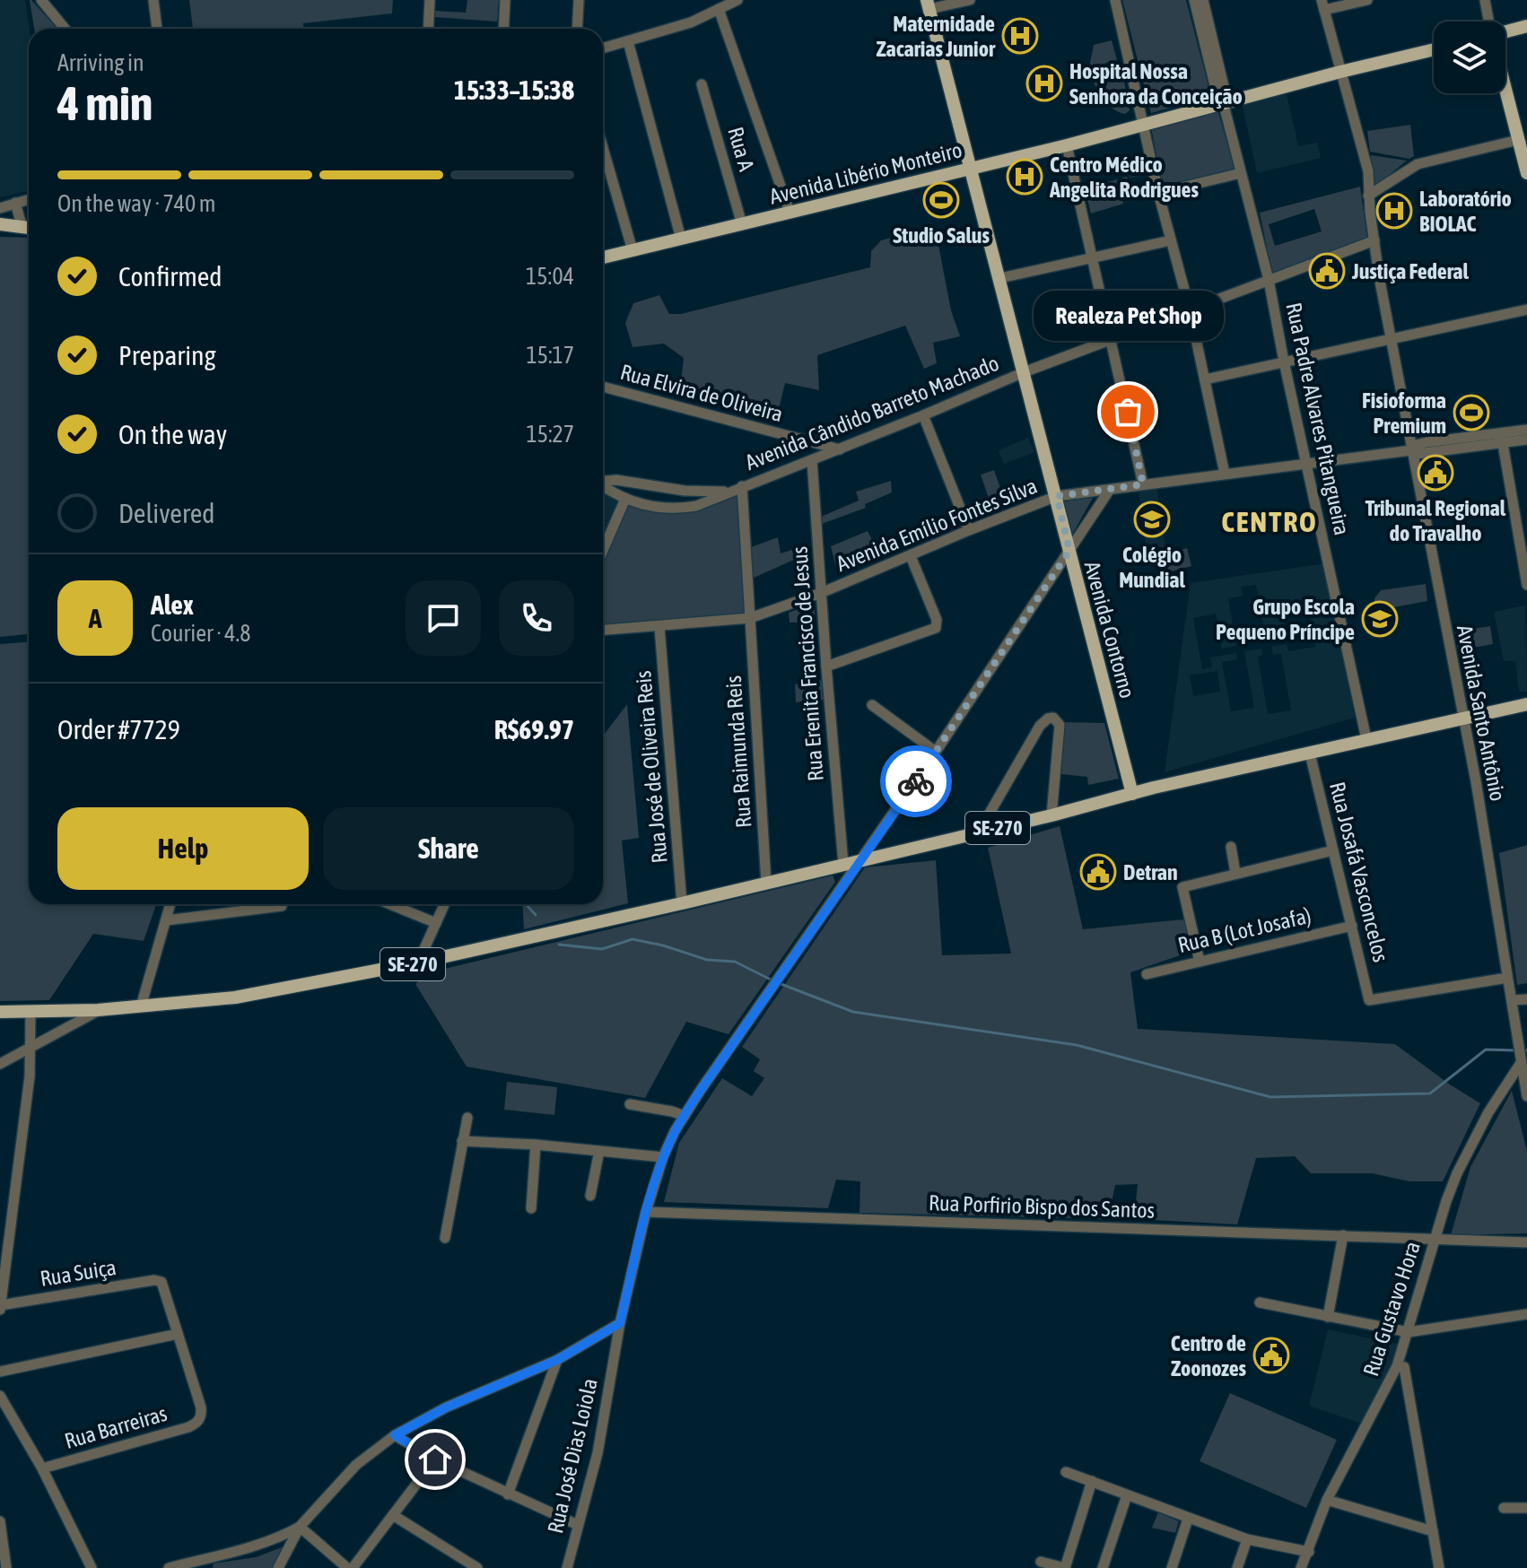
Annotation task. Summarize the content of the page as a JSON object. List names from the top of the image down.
{
  "streets": {
    "main road": ["Avenida Libério Monteiro", "Avenida Contorno", "SE-270"],
    "street": [
      "Rua A",
      "Rua Elvira de Oliveira",
      "Avenida Cândido Barreto Machado",
      "Rua Padre Alvares Pitangueira",
      "Avenida Emílio Fontes Silva",
      "Rua Erenita Francisco de Jesus",
      "Avenida Santo Antônio",
      "Rua Raimunda Reis",
      "Rua José de Oliveira Reis",
      "Rua Josafá Vasconcelos",
      "Rua B (Lot Josafa)",
      "Rua Porfirio Bispo dos Santos",
      "Rua Suiça",
      "Rua Gustavo Hora",
      "Rua Barreiras",
      "Rua José Dias Loiola"
    ]
  },
  "crossings": [
    ["Rua A", "Avenida Libério Monteiro"],
    ["Avenida Libério Monteiro", "Rua Padre Alvares Pitangueira"],
    ["Avenida Libério Monteiro", "Avenida Contorno"],
    ["Avenida Libério Monteiro", "Avenida Santo Antônio"],
    ["Rua Elvira de Oliveira", "Avenida Cândido Barreto Machado"],
    ["Avenida Cândido Barreto Machado", "Rua Padre Alvares Pitangueira"],
    ["Avenida Cândido Barreto Machado", "Avenida Contorno"],
    ["Avenida Cândido Barreto Machado", "Rua Erenita Francisco de Jesus"],
    ["Avenida Cândido Barreto Machado", "Avenida Santo Antônio"],
    ["Avenida Cândido Barreto Machado", "Rua Raimunda Reis"],
    ["Rua Padre Alvares Pitangueira", "Avenida Emílio Fontes Silva"],
    ["Rua Padre Alvares Pitangueira", "SE-270"],
    ["Avenida Emílio Fontes Silva", "Avenida Contorno"],
    ["Avenida Emílio Fontes Silva", "Rua Erenita Francisco de Jesus"],
    ["Avenida Emílio Fontes Silva", "Avenida Santo Antônio"],
    ["Avenida Emílio Fontes Silva", "Rua Raimunda Reis"],
    ["Avenida Emílio Fontes Silva", "Rua José de Oliveira Reis"],
    ["Avenida Emílio Fontes Silva", "Rua José Dias Loiola"],
    ["Avenida Contorno", "SE-270"],
    ["Avenida Contorno", "Rua José Dias Loiola"],
    ["Rua Erenita Francisco de Jesus", "SE-270"],
    ["Avenida Santo Antônio", "SE-270"],
    ["Avenida Santo Antônio", "Rua Josafá Vasconcelos"],
    ["Avenida Santo Antônio", "Rua Gustavo Hora"],
    ["Rua Raimunda Reis", "SE-270"],
    ["Rua José de Oliveira Reis", "SE-270"],
    ["SE-270", "Rua Josafá Vasconcelos"],
    ["SE-270", "Rua José Dias Loiola"],
    ["Rua Josafá Vasconcelos", "Rua B (Lot Josafa)"],
    ["Rua Porfirio Bispo dos Santos", "Rua Gustavo Hora"],
    ["Rua Porfirio Bispo dos Santos", "Rua José Dias Loiola"],
    ["Rua Suiça", "Rua Barreiras"]
  ],
  "districts": ["CENTRO"],
  "places": {
    "hospital": [
      "Maternidade Zacarias Junior",
      "Hospital Nossa Senhora da Conceição",
      "Centro Médico Angelita Rodrigues",
      "Laboratório BIOLAC"
    ],
    "sports": ["Studio Salus", "Fisioforma Premium"],
    "public building": [
      "Justiça Federal",
      "Tribunal Regional do Travalho",
      "Detran",
      "Centro de Zoonozes"
    ],
    "other": ["Realeza Pet Shop"],
    "school or university": ["Colégio Mundial", "Grupo Escola Pequeno Príncipe"]
  },
  "page": {
    "heading": ["4 min", "Arriving in", "15:33–15:38"],
    "panel": [
      "Alex",
      "Courier · 4.8",
      "Order #7729",
      "R$69.97"
    ],
    "bar": "On the way · 740 m",
    "list": [
      ["Confirmed", "15:04"],
      ["Preparing", "15:17"],
      ["On the way", "15:27"],
      "Delivered"
    ],
    "bubble": "Realeza Pet Shop",
    "round": "A",
    "buttons": ["Help", "Share"]
  }
}
